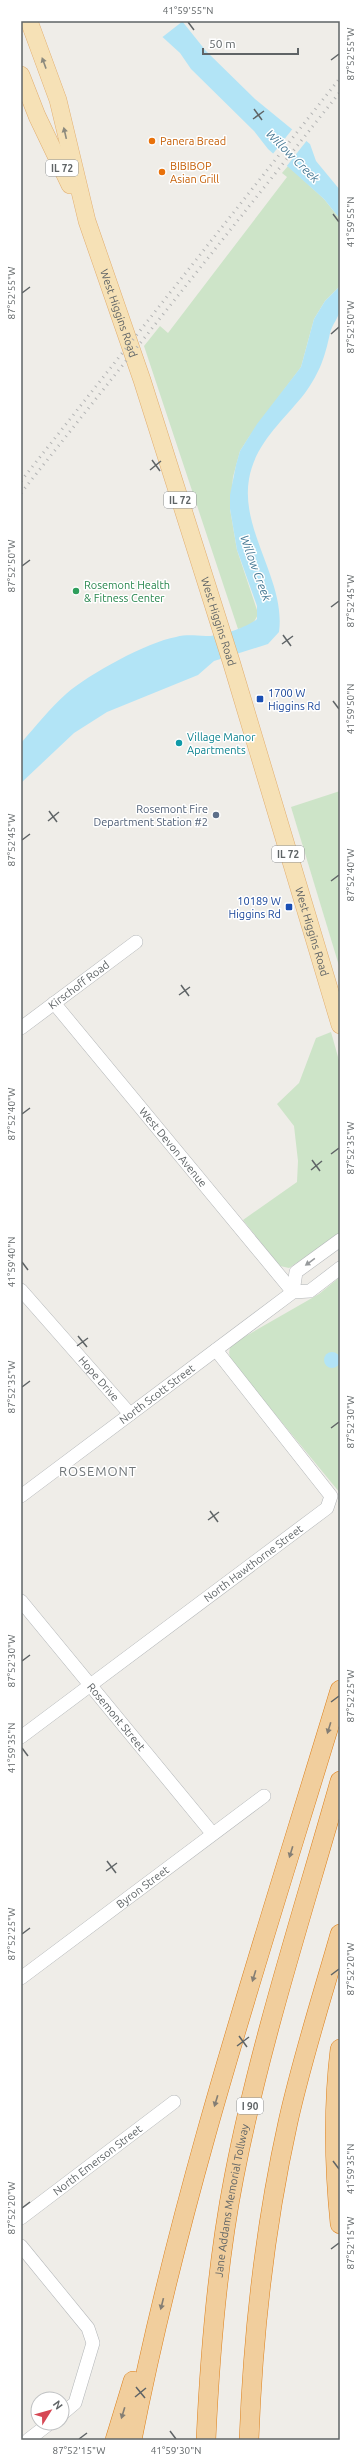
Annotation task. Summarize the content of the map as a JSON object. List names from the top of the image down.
{
  "streets": {
    "highway": ["I 90", "Jane Addams Memorial Tollway"],
    "main road": ["IL 72", "West Higgins Road"],
    "street": [
      "Kirschoff Road",
      "West Devon Avenue",
      "Hope Drive",
      "North Scott Street",
      "North Hawthorne Street",
      "Rosemont Street",
      "Byron Street",
      "North Emerson Street"
    ]
  },
  "crossings": [
    ["Kirschoff Road", "West Devon Avenue"],
    ["West Devon Avenue", "North Scott Street"],
    ["Hope Drive", "North Scott Street"],
    ["North Scott Street", "North Hawthorne Street"],
    ["North Hawthorne Street", "Rosemont Street"],
    ["Rosemont Street", "Byron Street"]
  ],
  "districts": ["ROSEMONT"],
  "water": ["Willow Creek"],
  "places": {
    "other": [
      "Panera Bread",
      "BIBIBOP Asian Grill",
      "Rosemont Health & Fitness Center",
      "Village Manor Apartments",
      "Rosemont Fire Department Station #2"
    ],
    "transit": ["1700 W Higgins Rd", "10189 W Higgins Rd"]
  },
  "scale_bar": "50 m",
  "north": "top right",
  "coordinates": [
    "41°59'55\"N",
    "87°52'55\"W",
    "87°52'50\"W",
    "87°52'45\"W",
    "41°59'50\"N",
    "87°52'40\"W",
    "87°52'35\"W",
    "41°59'40\"N",
    "87°52'30\"W",
    "87°52'25\"W",
    "41°59'35\"N",
    "87°52'20\"W",
    "87°52'15\"W",
    "41°59'30\"N"
  ]
}
